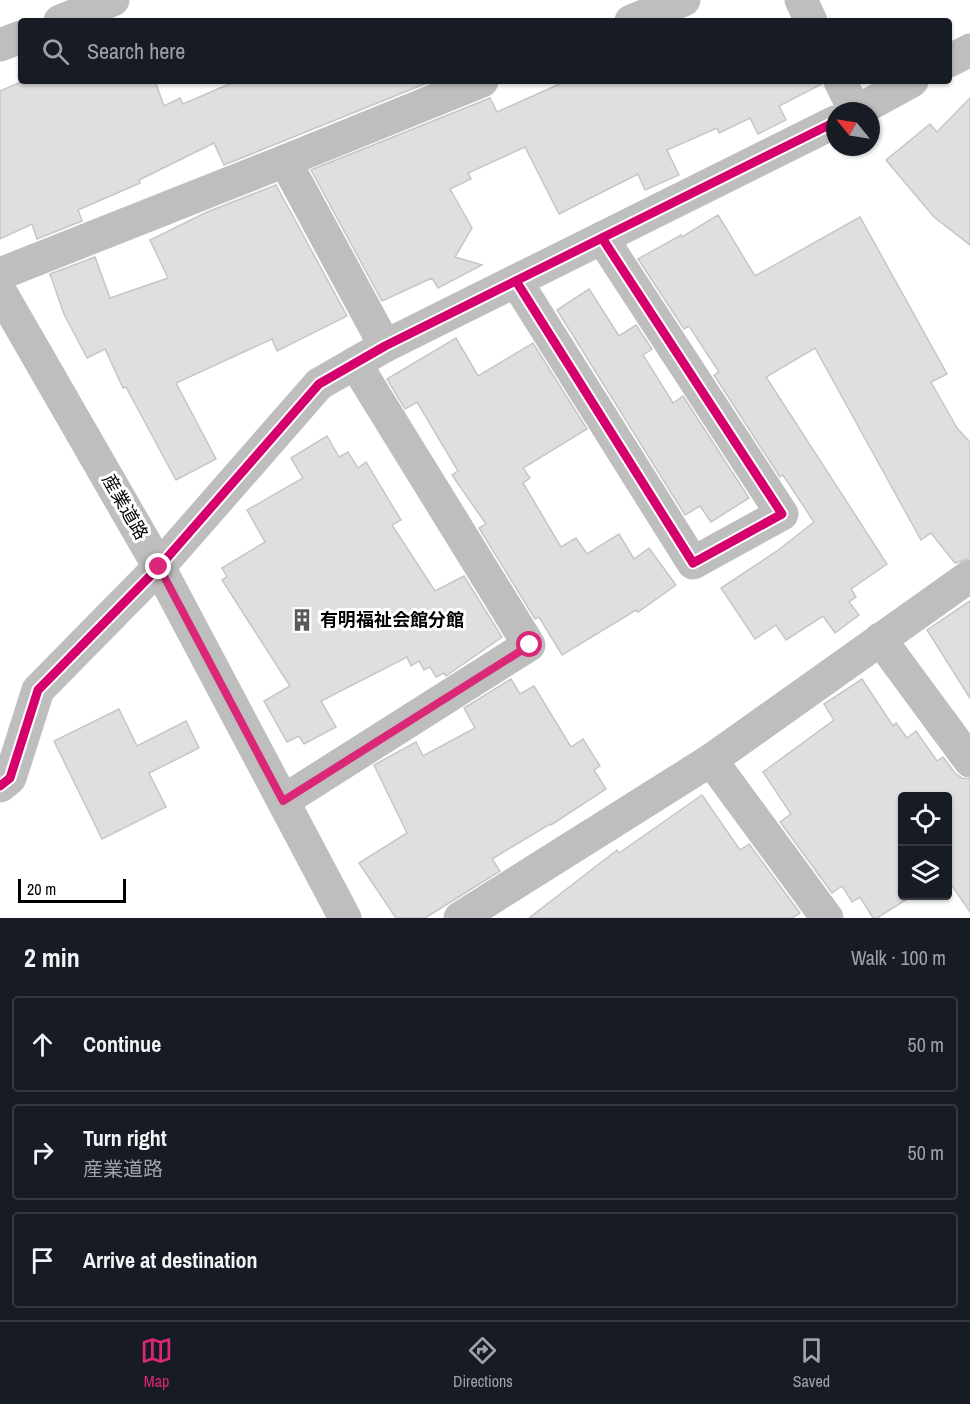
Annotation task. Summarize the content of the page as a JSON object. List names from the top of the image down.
{
  "streets": {
    "street": ["産業道路"]
  },
  "places": {
    "building": ["有明福祉会館分館"]
  },
  "scale_bar": "20 m",
  "north": "top left",
  "page": {
    "search": "Search here",
    "scale": "20 m",
    "heading": ["2 min", "Walk · 100 m"],
    "list": [
      ["Continue", "50 m"],
      ["Turn right", "産業道路", "50 m"],
      "Arrive at destination"
    ],
    "nav": ["Map", "Directions", "Saved"]
  }
}
